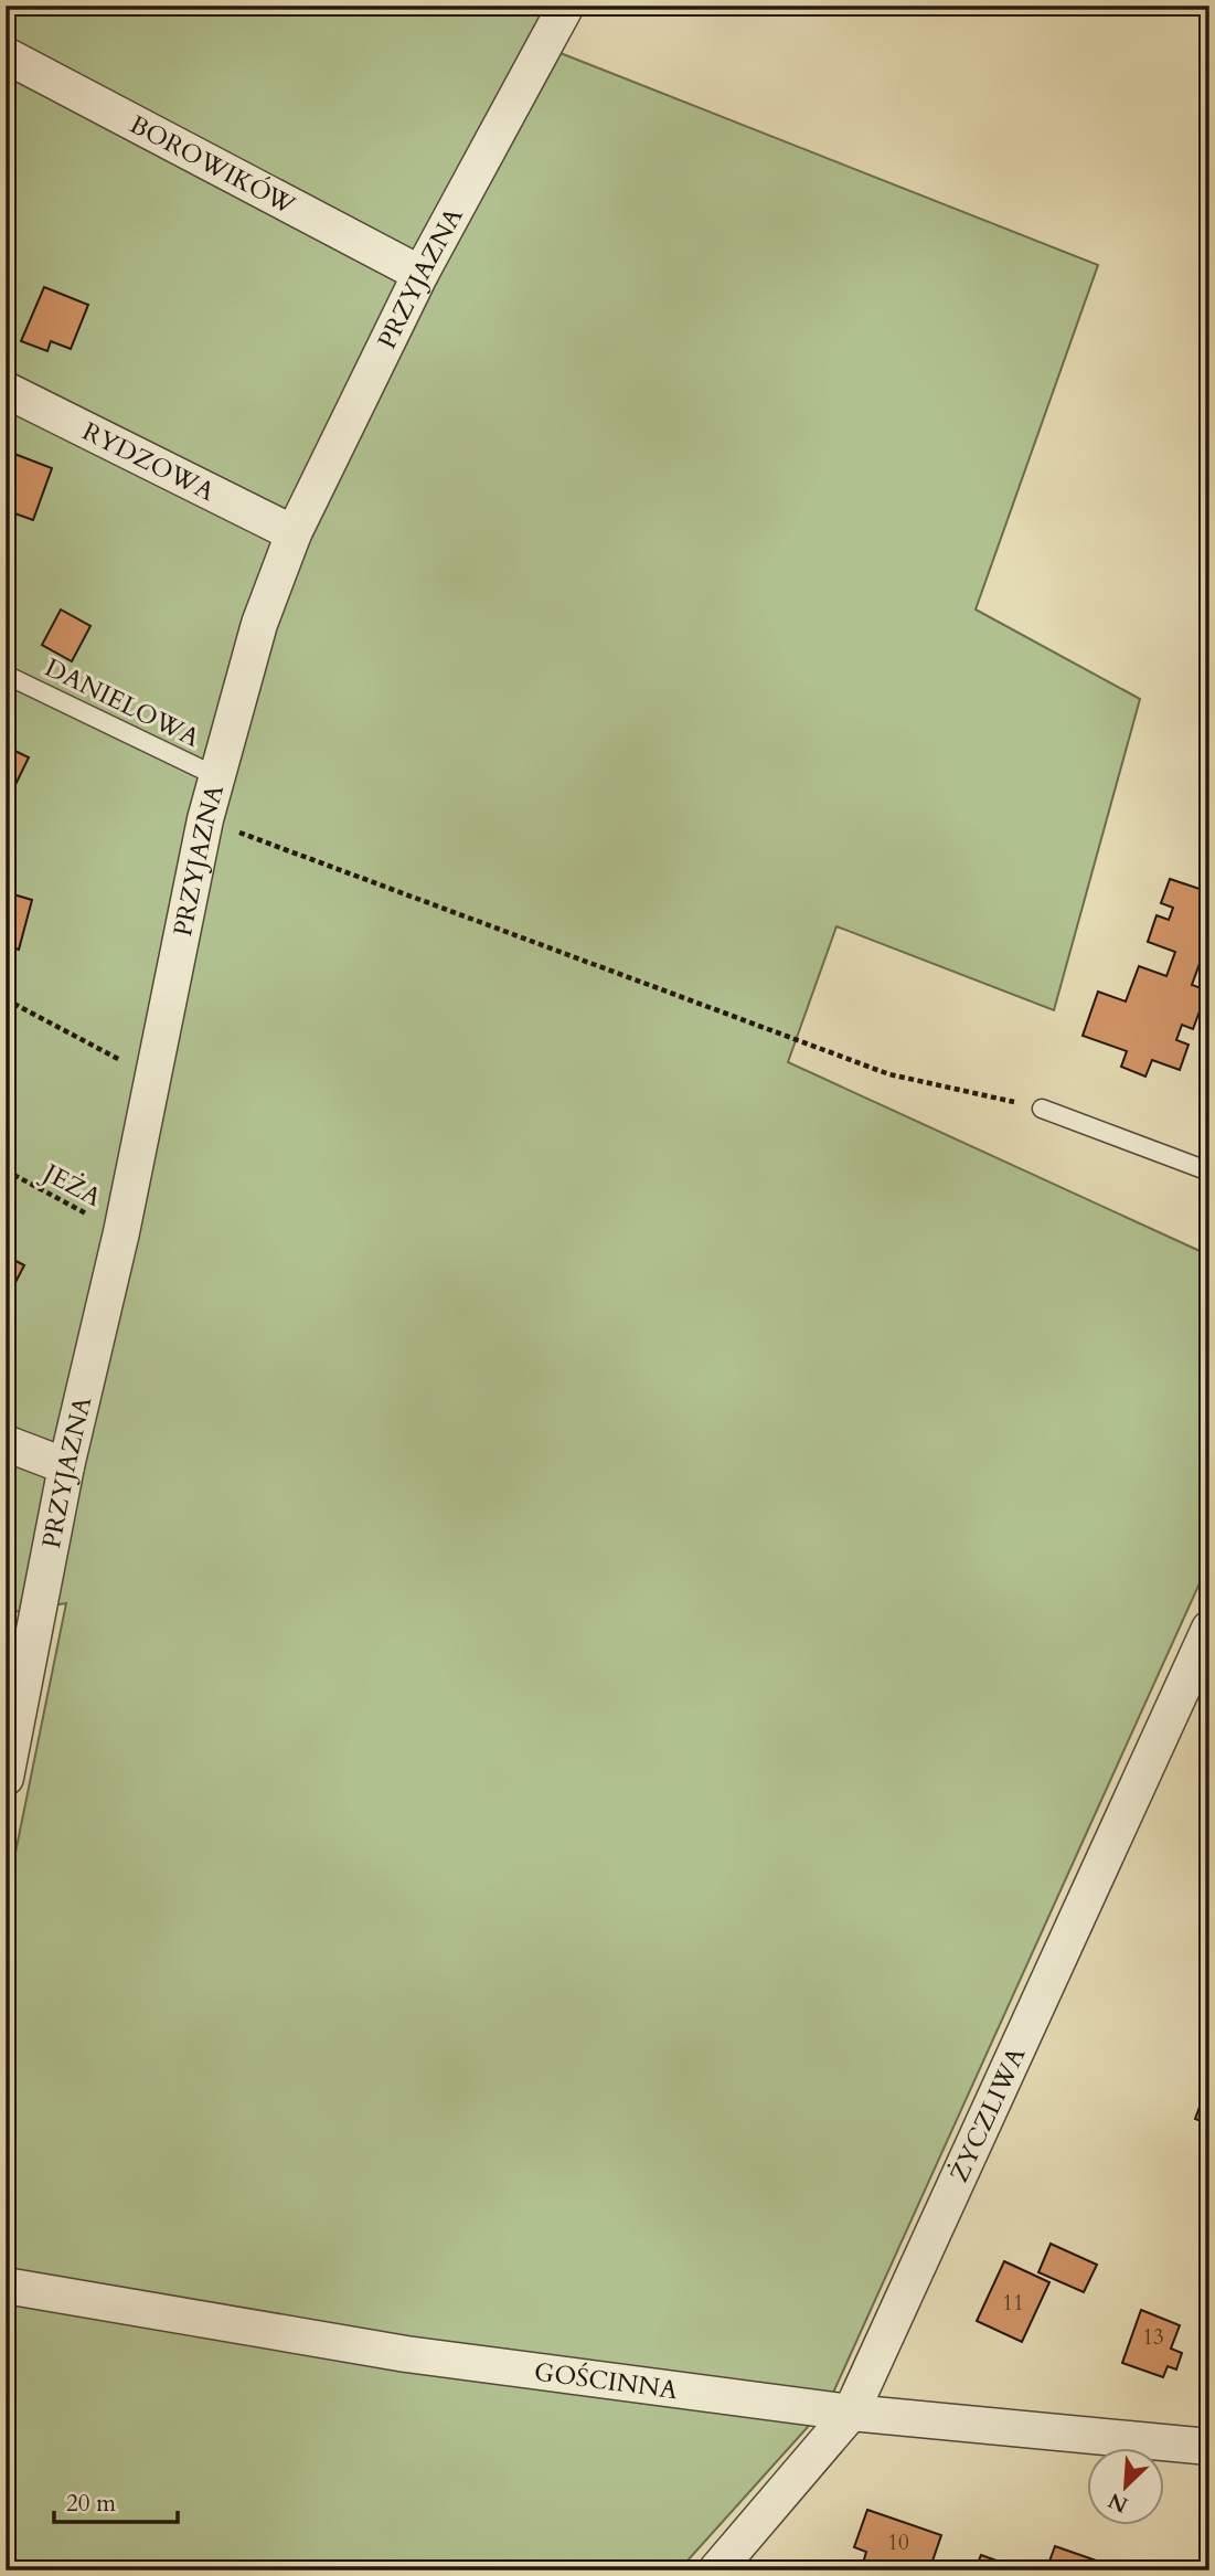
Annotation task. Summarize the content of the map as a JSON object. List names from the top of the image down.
{
  "streets": {
    "street": [
      "BOROWIKÓW",
      "PRZYJAZNA",
      "RYDZOWA",
      "ŻYCZLIWA",
      "GOŚCINNA"
    ],
    "lane": ["DANIELOWA"],
    "path": ["JEŻA"]
  },
  "crossings": [
    ["BOROWIKÓW", "PRZYJAZNA"],
    ["PRZYJAZNA", "RYDZOWA"],
    ["PRZYJAZNA", "DANIELOWA"],
    ["PRZYJAZNA", "JEŻA"],
    ["ŻYCZLIWA", "GOŚCINNA"]
  ],
  "house_numbers": ["11", "13", "10"],
  "scale_bar": "20 m",
  "north": "bottom left"
}
